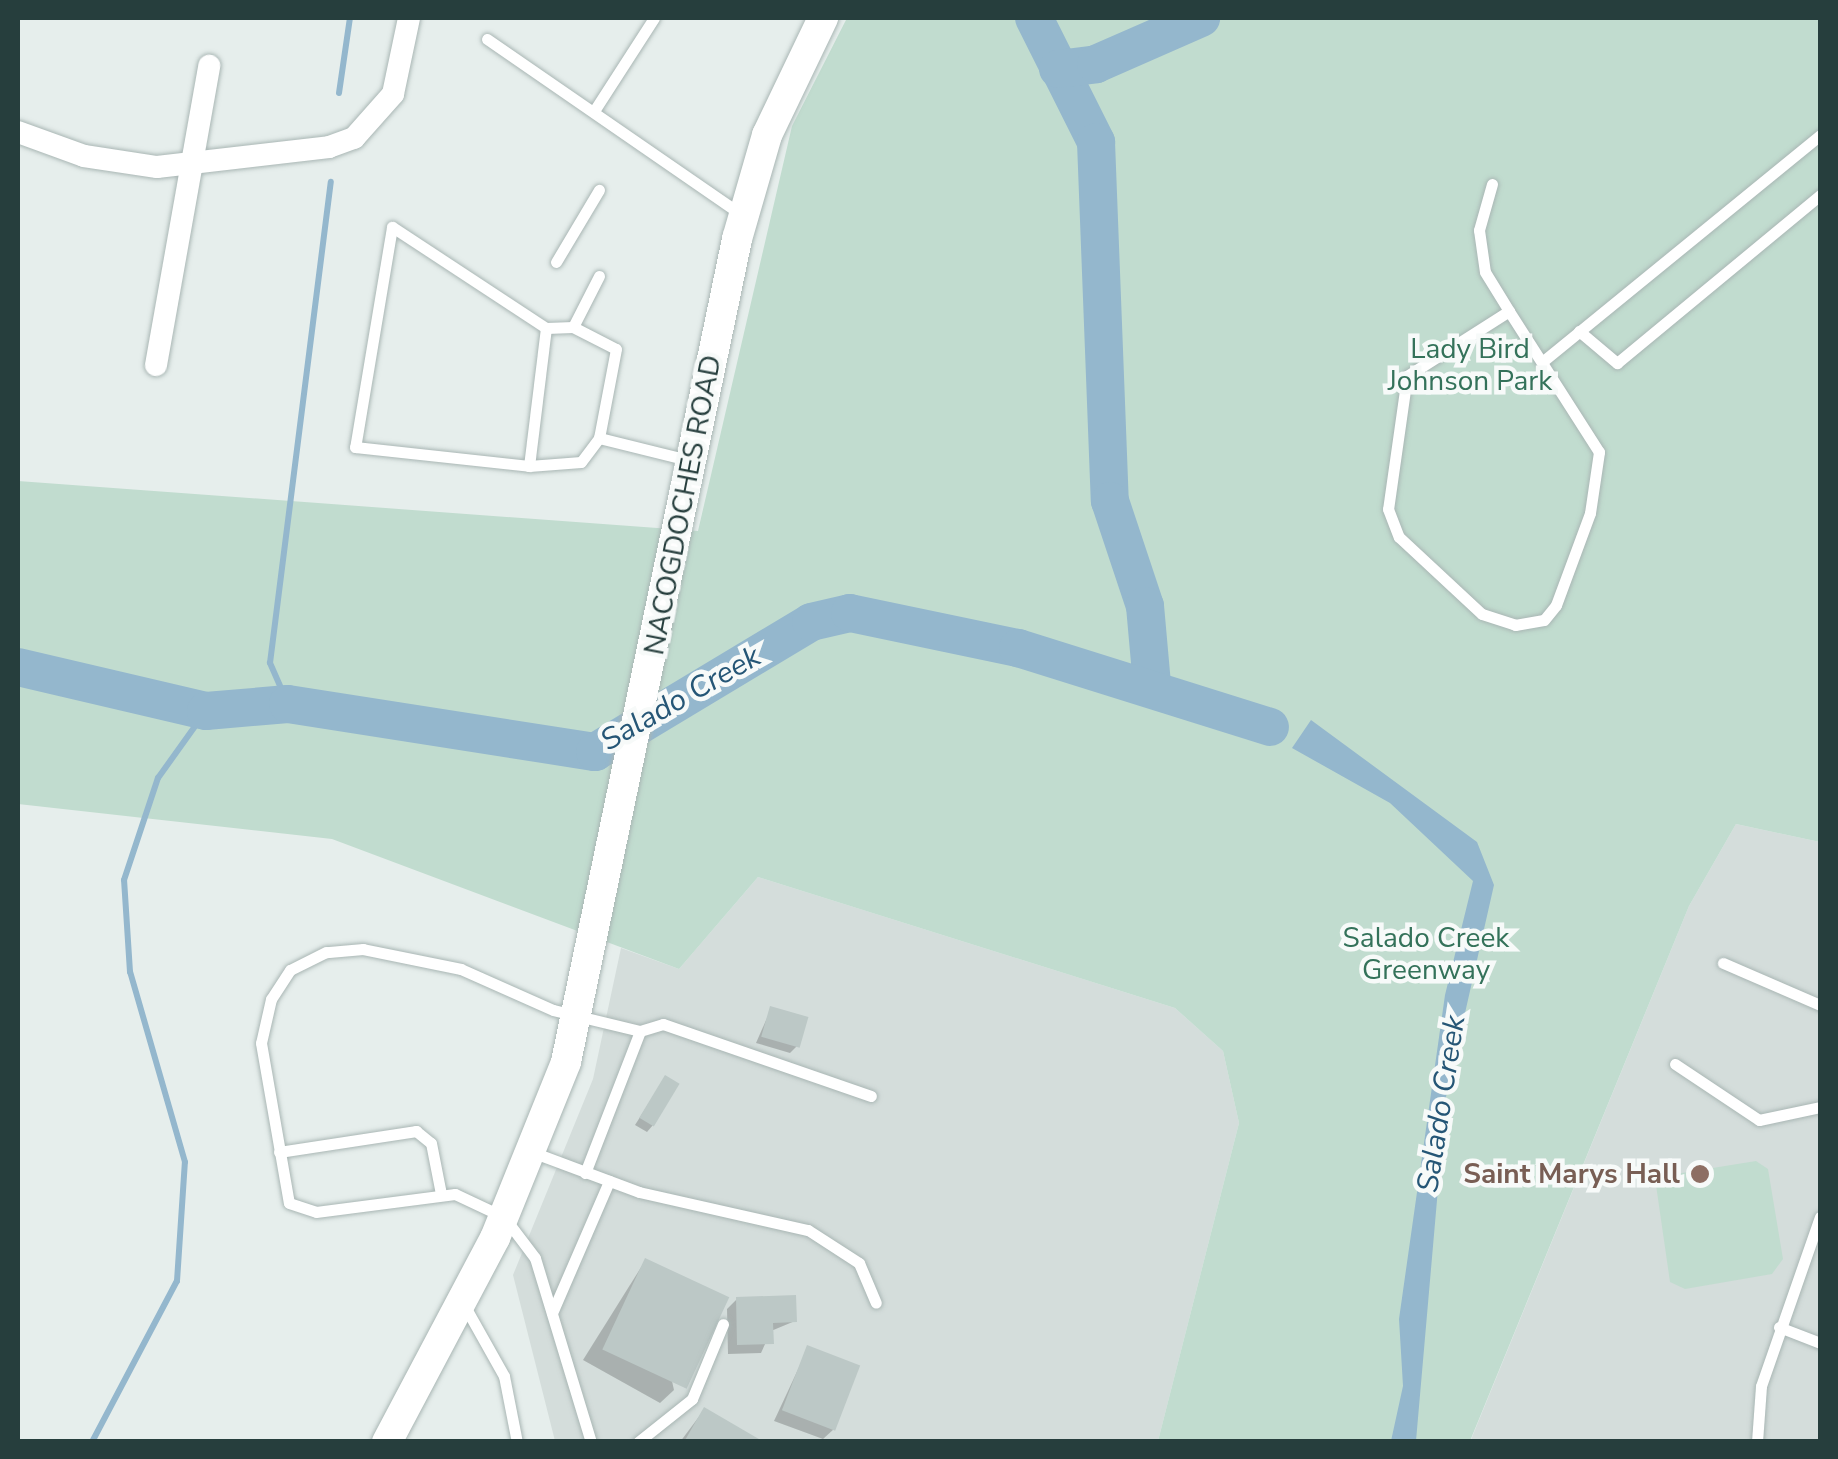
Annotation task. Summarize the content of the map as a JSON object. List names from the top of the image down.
{
  "streets": {
    "main road": ["NACOGDOCHES ROAD"]
  },
  "water": ["Salado Creek"],
  "parks": ["Lady Bird Johnson Park", "Salado Creek Greenway"],
  "places": ["Saint Marys Hall"]
}
